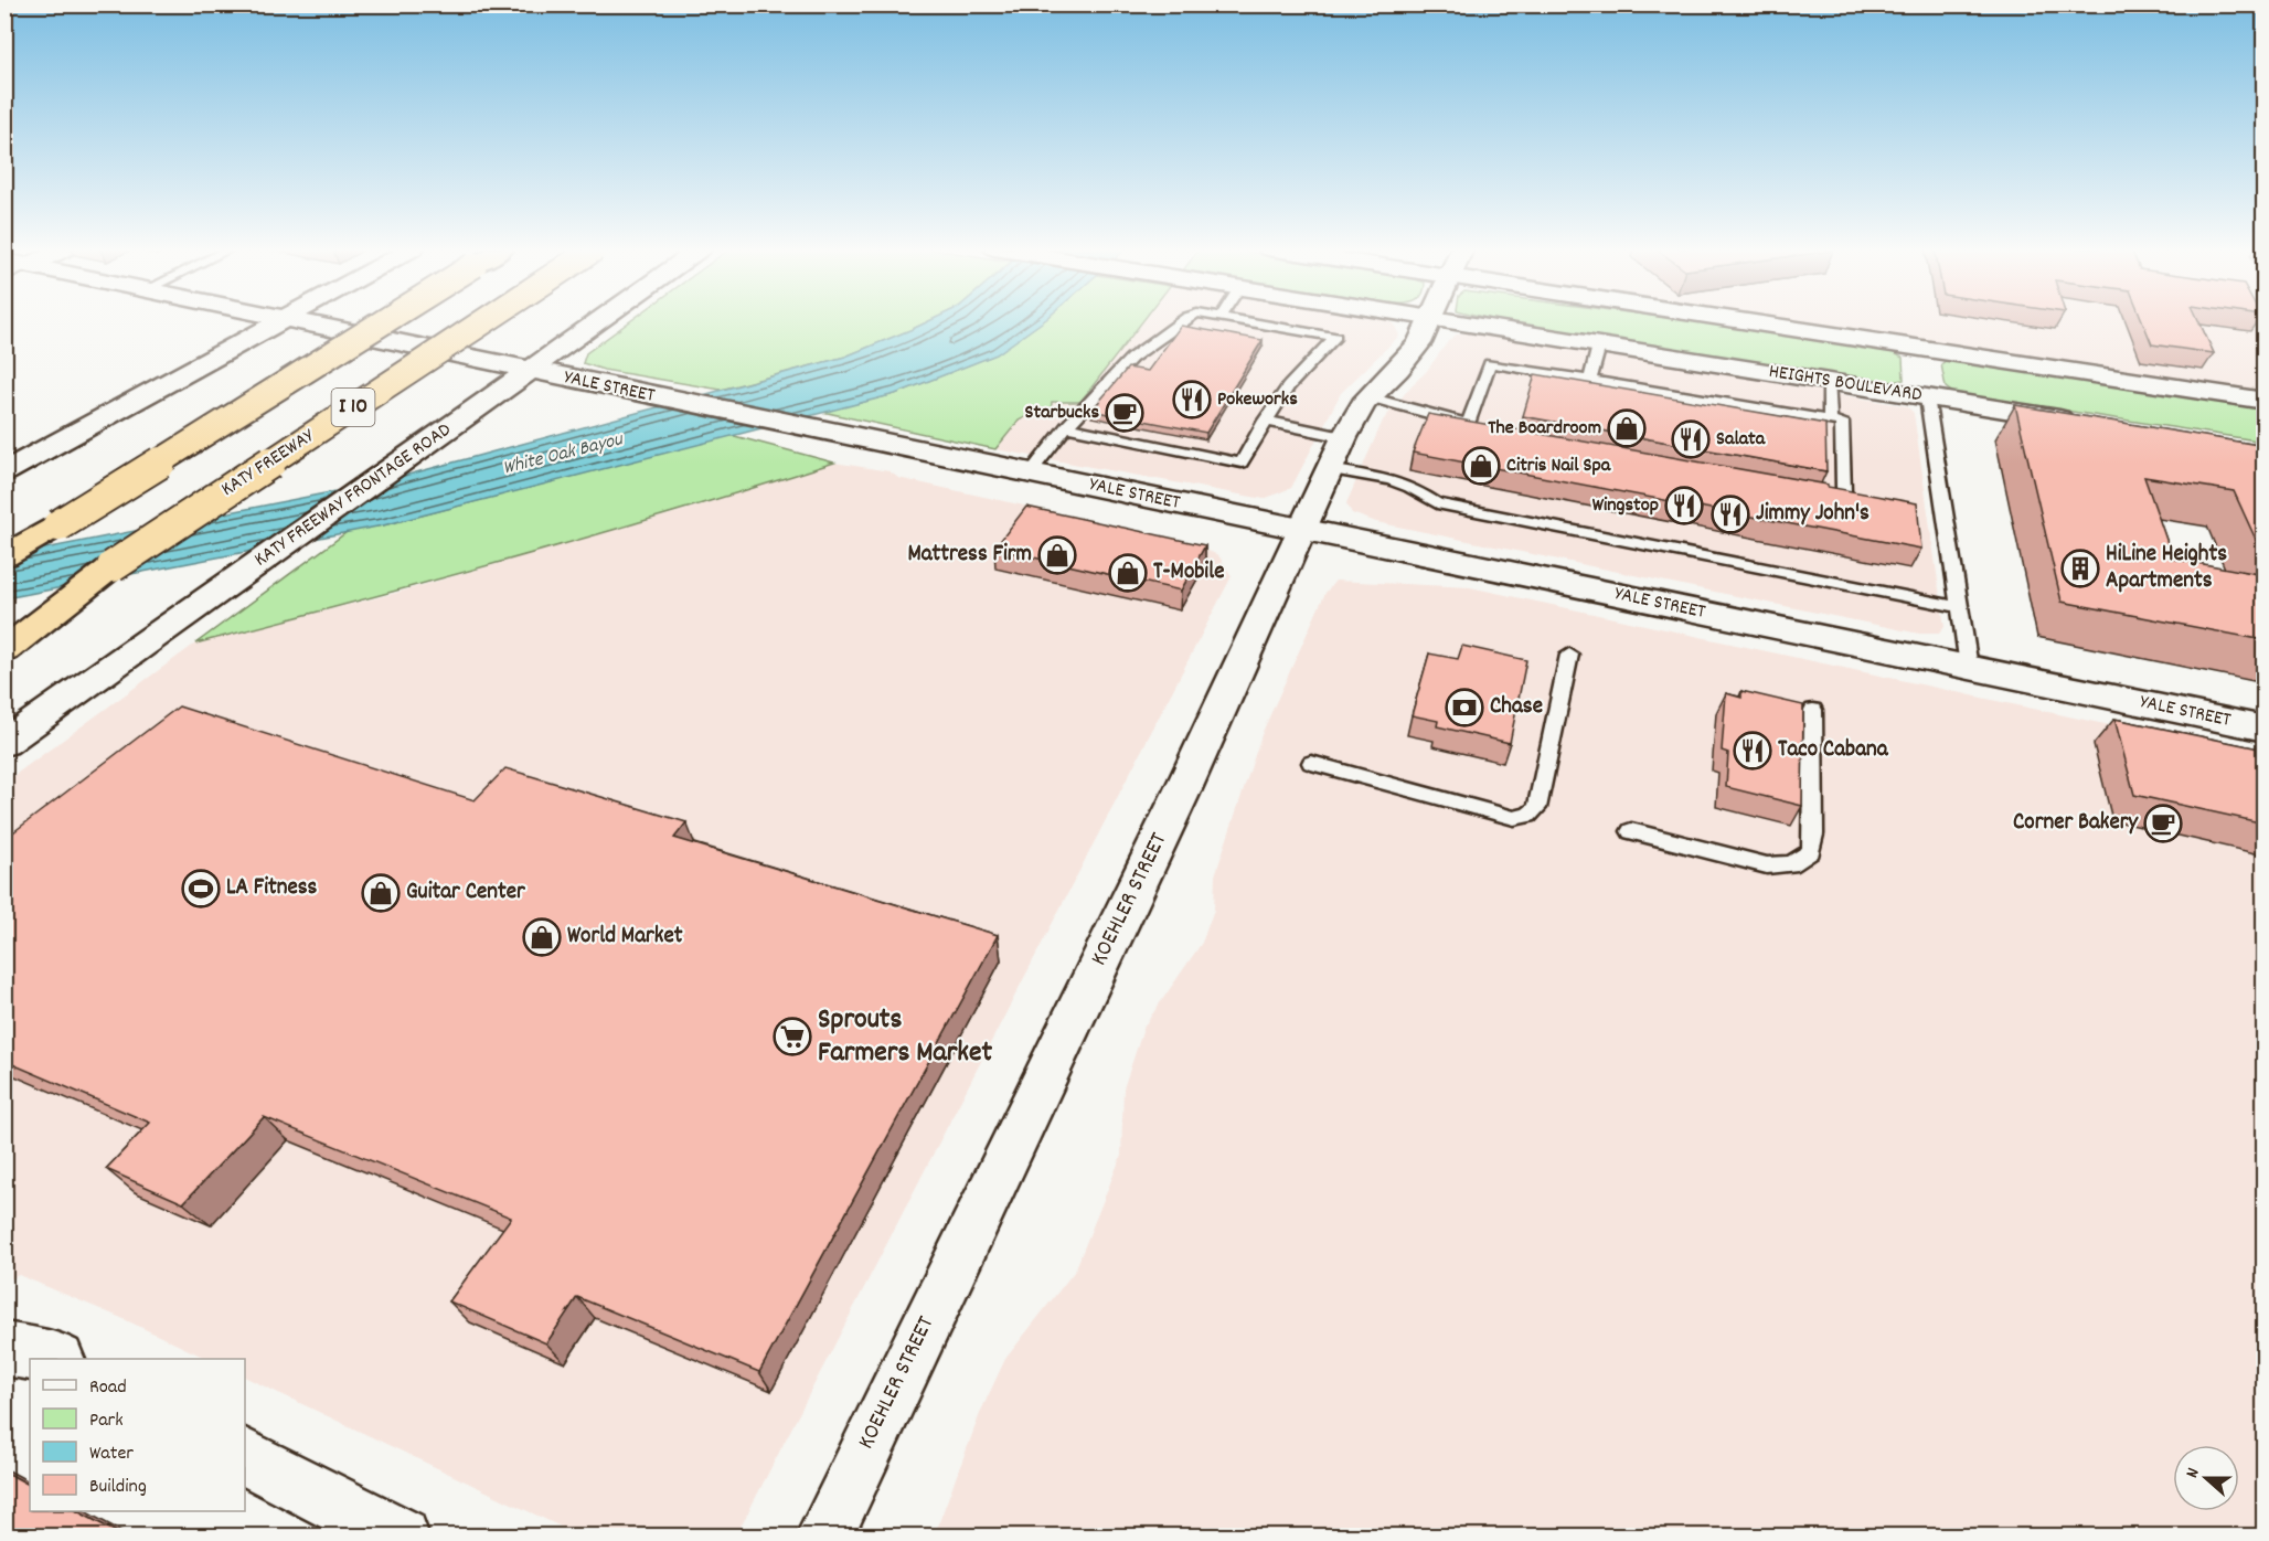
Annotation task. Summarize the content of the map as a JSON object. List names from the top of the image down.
{
  "streets": {
    "highway": ["I 10", "KATY FREEWAY"],
    "main road": [
      "HEIGHTS BOULEVARD",
      "YALE STREET",
      "KATY FREEWAY FRONTAGE ROAD",
      "KOEHLER STREET"
    ]
  },
  "crossings": [
    ["YALE STREET", "KATY FREEWAY FRONTAGE ROAD"],
    ["YALE STREET", "KOEHLER STREET"]
  ],
  "water": ["White Oak Bayou"],
  "places": {
    "restaurant": [
      "Pokeworks",
      "Salata",
      "Wingstop",
      "Jimmy John's",
      "Taco Cabana"
    ],
    "cafe": ["Starbucks", "Corner Bakery"],
    "shop": [
      "The Boardroom",
      "Citris Nail Spa",
      "Mattress Firm",
      "T-Mobile",
      "Guitar Center",
      "World Market"
    ],
    "building": ["HiLine Heights Apartments"],
    "bank": ["Chase"],
    "sports": ["LA Fitness"],
    "supermarket": ["Sprouts Farmers Market"]
  },
  "legend": [
    "Road",
    "Park",
    "Water",
    "Building"
  ],
  "north": "left"
}
